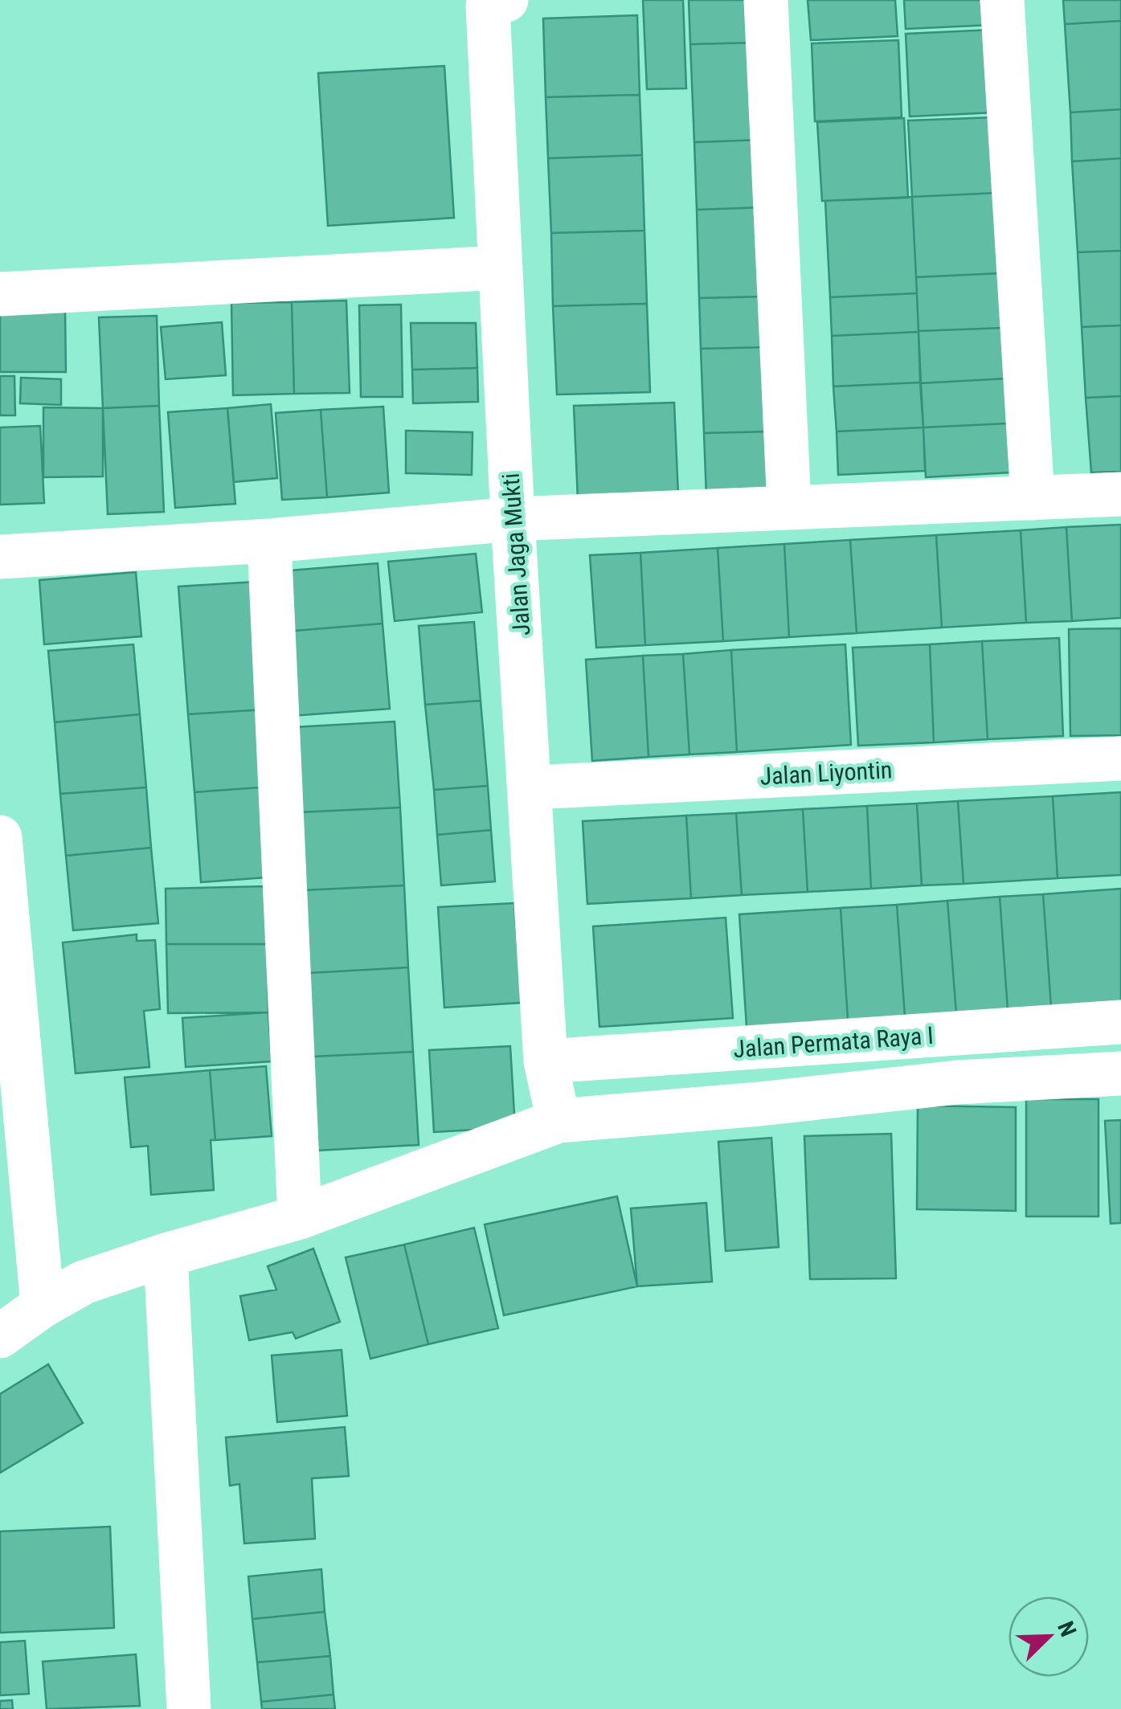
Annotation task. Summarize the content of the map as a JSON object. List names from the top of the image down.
{
  "streets": {
    "street": ["Jalan Jaga Mukti", "Jalan Liyontin", "Jalan Permata Raya I"]
  },
  "crossings": [
    ["Jalan Jaga Mukti", "Jalan Liyontin"],
    ["Jalan Jaga Mukti", "Jalan Permata Raya I"]
  ],
  "north": "top right"
}
